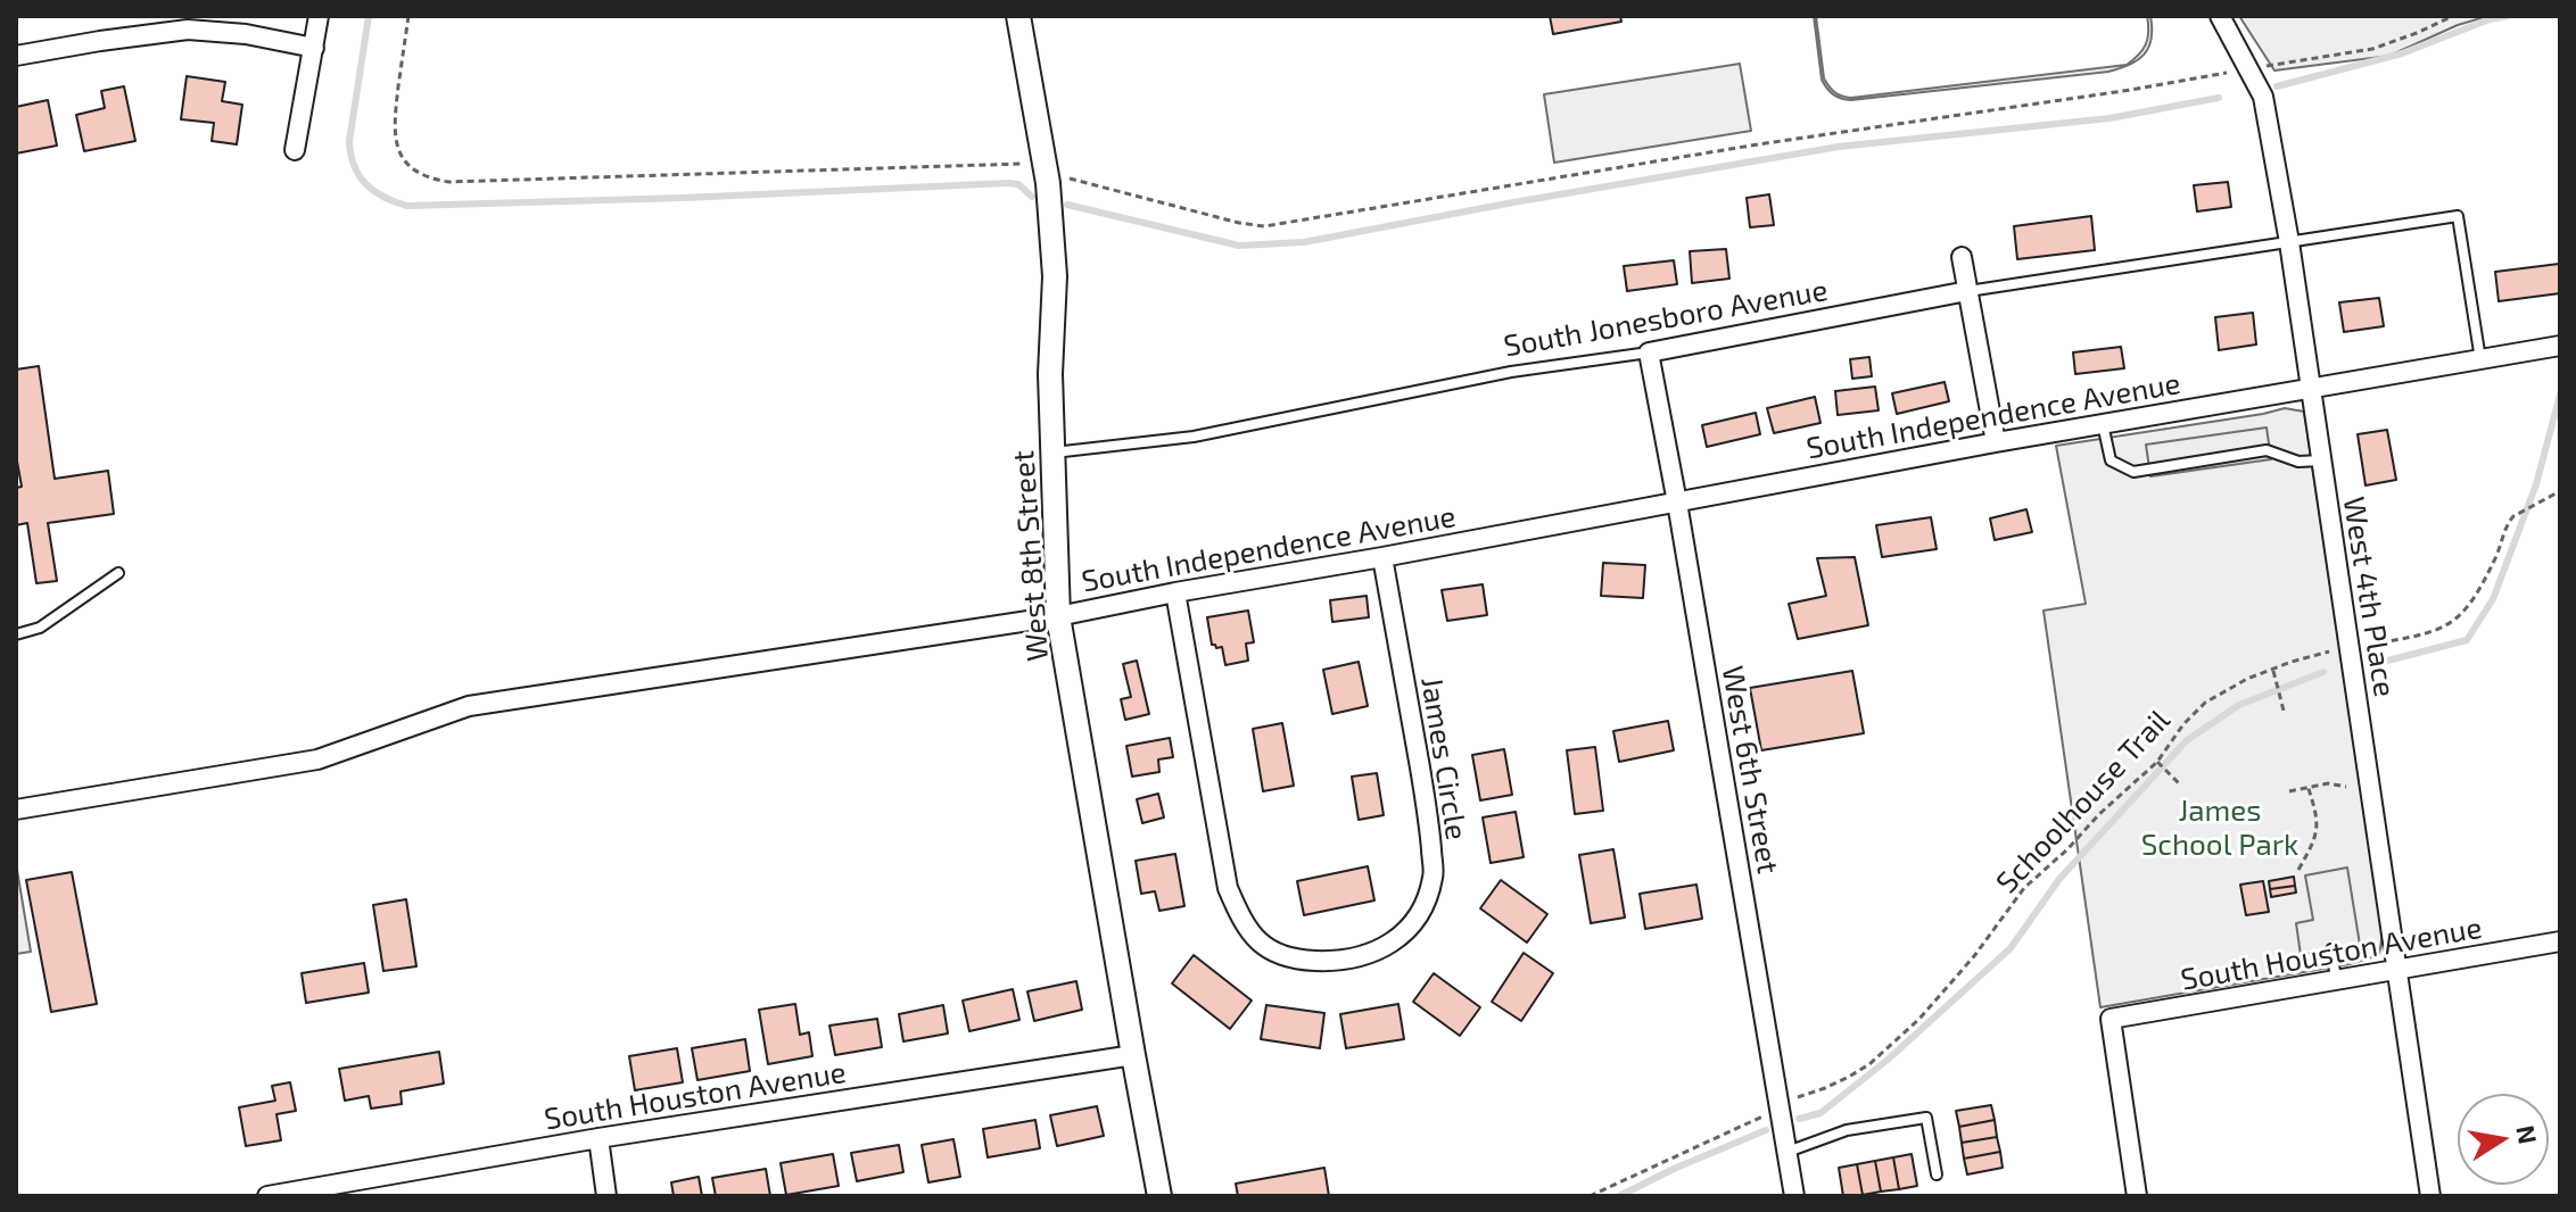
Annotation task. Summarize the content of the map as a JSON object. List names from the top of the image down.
{
  "streets": {
    "street": [
      "South Jonesboro Avenue",
      "South Independence Avenue",
      "West 8th Street",
      "West 4th Place",
      "James Circle",
      "West 6th Street",
      "South Houston Avenue"
    ],
    "path": ["Schoolhouse Trail"]
  },
  "crossings": [
    ["South Jonesboro Avenue", "West 8th Street"],
    ["South Jonesboro Avenue", "West 4th Place"],
    ["South Jonesboro Avenue", "West 6th Street"],
    ["South Independence Avenue", "West 8th Street"],
    ["South Independence Avenue", "West 4th Place"],
    ["South Independence Avenue", "James Circle"],
    ["South Independence Avenue", "West 6th Street"],
    ["West 8th Street", "South Houston Avenue"],
    ["West 4th Place", "Schoolhouse Trail"],
    ["West 4th Place", "South Houston Avenue"],
    ["West 6th Street", "Schoolhouse Trail"]
  ],
  "parks": ["James School Park"],
  "north": "right"
}
